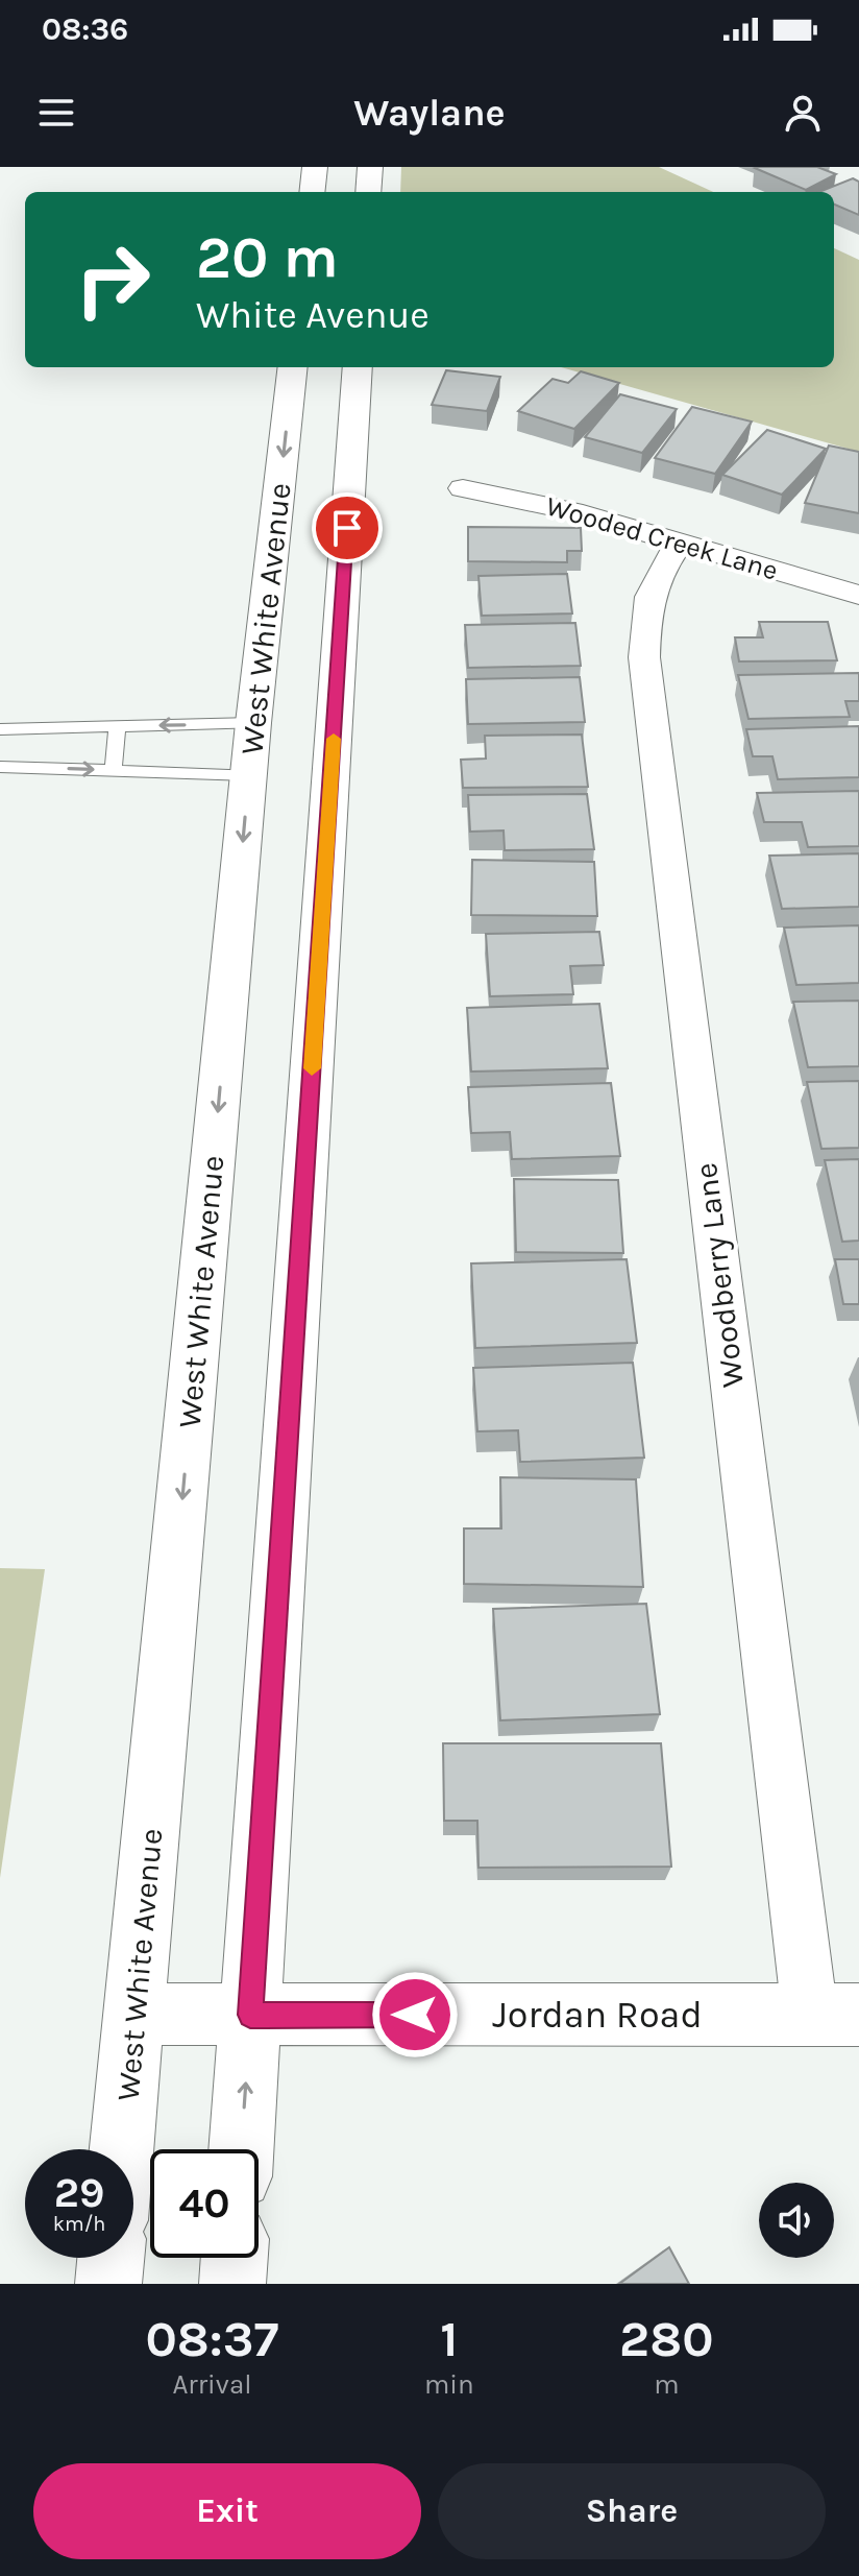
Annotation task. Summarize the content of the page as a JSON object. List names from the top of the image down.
{
  "streets": {
    "main road": ["West White Avenue", "Jordan Road"],
    "street": ["Wooded Creek Lane", "Woodberry Lane"]
  },
  "crossings": [
    ["Wooded Creek Lane", "Woodberry Lane"],
    ["West White Avenue", "Jordan Road"],
    ["Woodberry Lane", "Jordan Road"]
  ],
  "page": {
    "status": "08:36",
    "header": "Waylane",
    "turn": ["20 m", "White Avenue"],
    "speed": "29 km/h",
    "limit": "40",
    "eta": [
      "08:37",
      "Arrival",
      "1",
      "min",
      "280",
      "m"
    ],
    "buttons": ["Exit", "Share"]
  }
}
